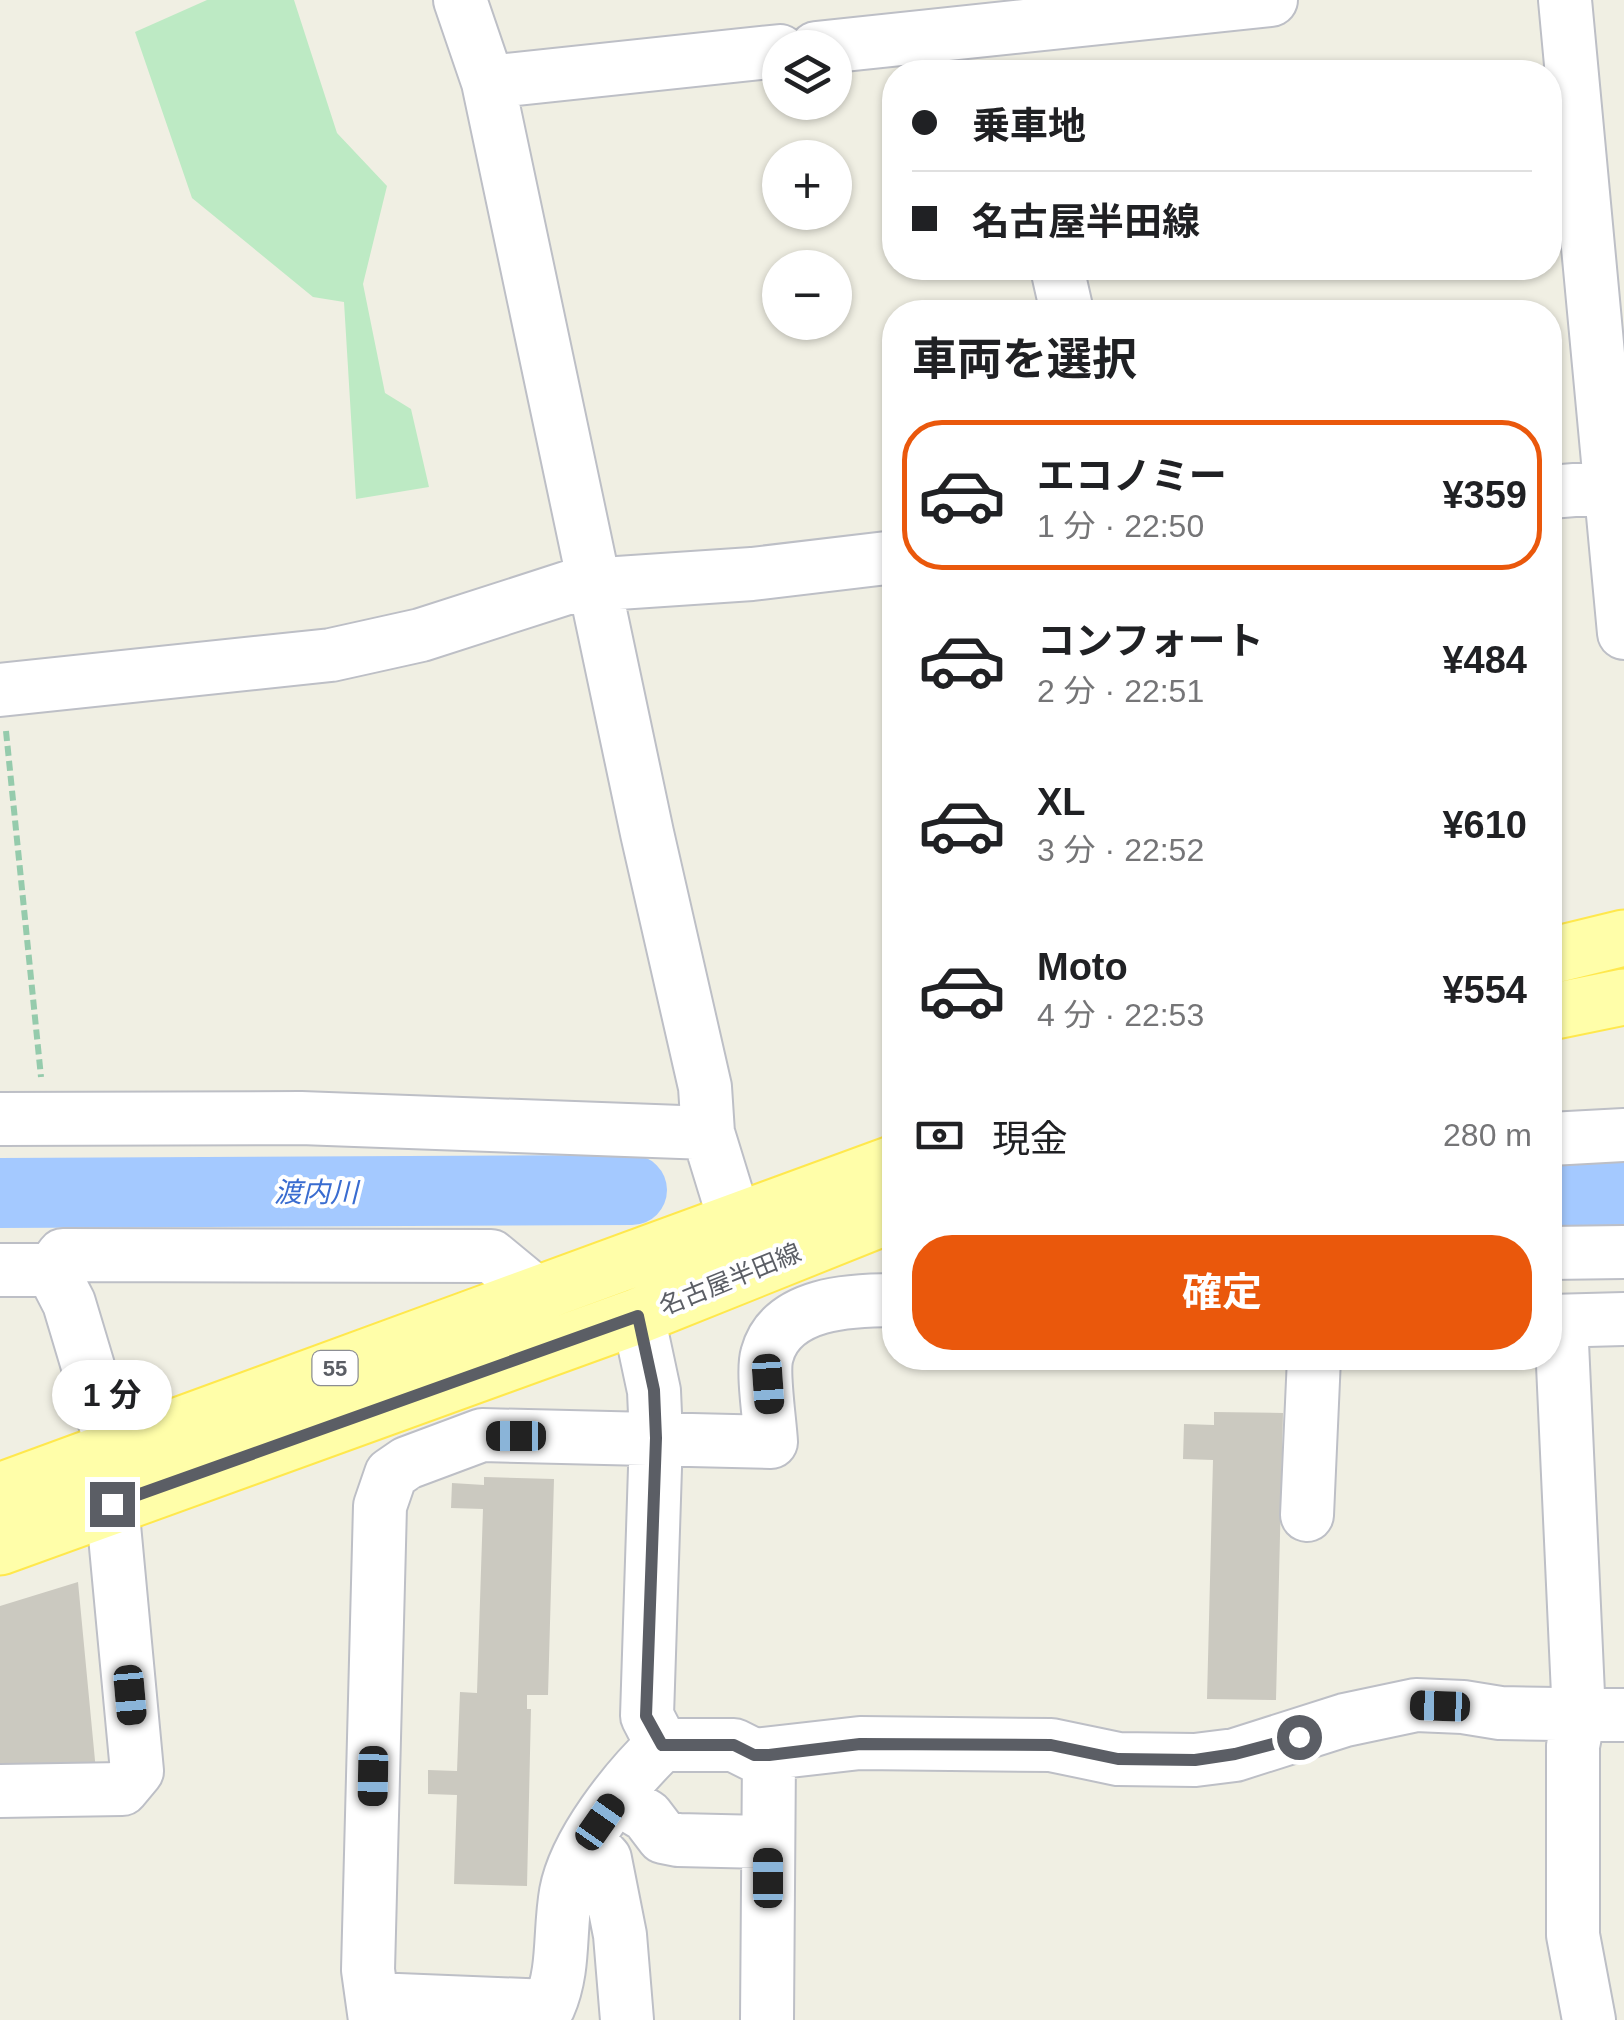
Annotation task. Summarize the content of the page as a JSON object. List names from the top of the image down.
{
  "streets": {
    "main road": ["名古屋半田線", "55"]
  },
  "water": ["渡内川"],
  "page": {
    "map_buttons": ["+", "−"],
    "banner": ["乗車地", "名古屋半田線"],
    "heading": "車両を選択",
    "list": [
      {
        "name": "エコノミー",
        "note": "1 分 · 22:50",
        "value": "¥359"
      },
      {
        "name": "コンフォート",
        "note": "2 分 · 22:51",
        "value": "¥484"
      },
      {
        "name": "XL",
        "note": "3 分 · 22:52",
        "value": "¥610"
      },
      {
        "name": "Moto",
        "note": "4 分 · 22:53",
        "value": "¥554"
      }
    ],
    "pay": ["現金", "280 m"],
    "buttons": "確定",
    "bubble": "1 分"
  }
}
